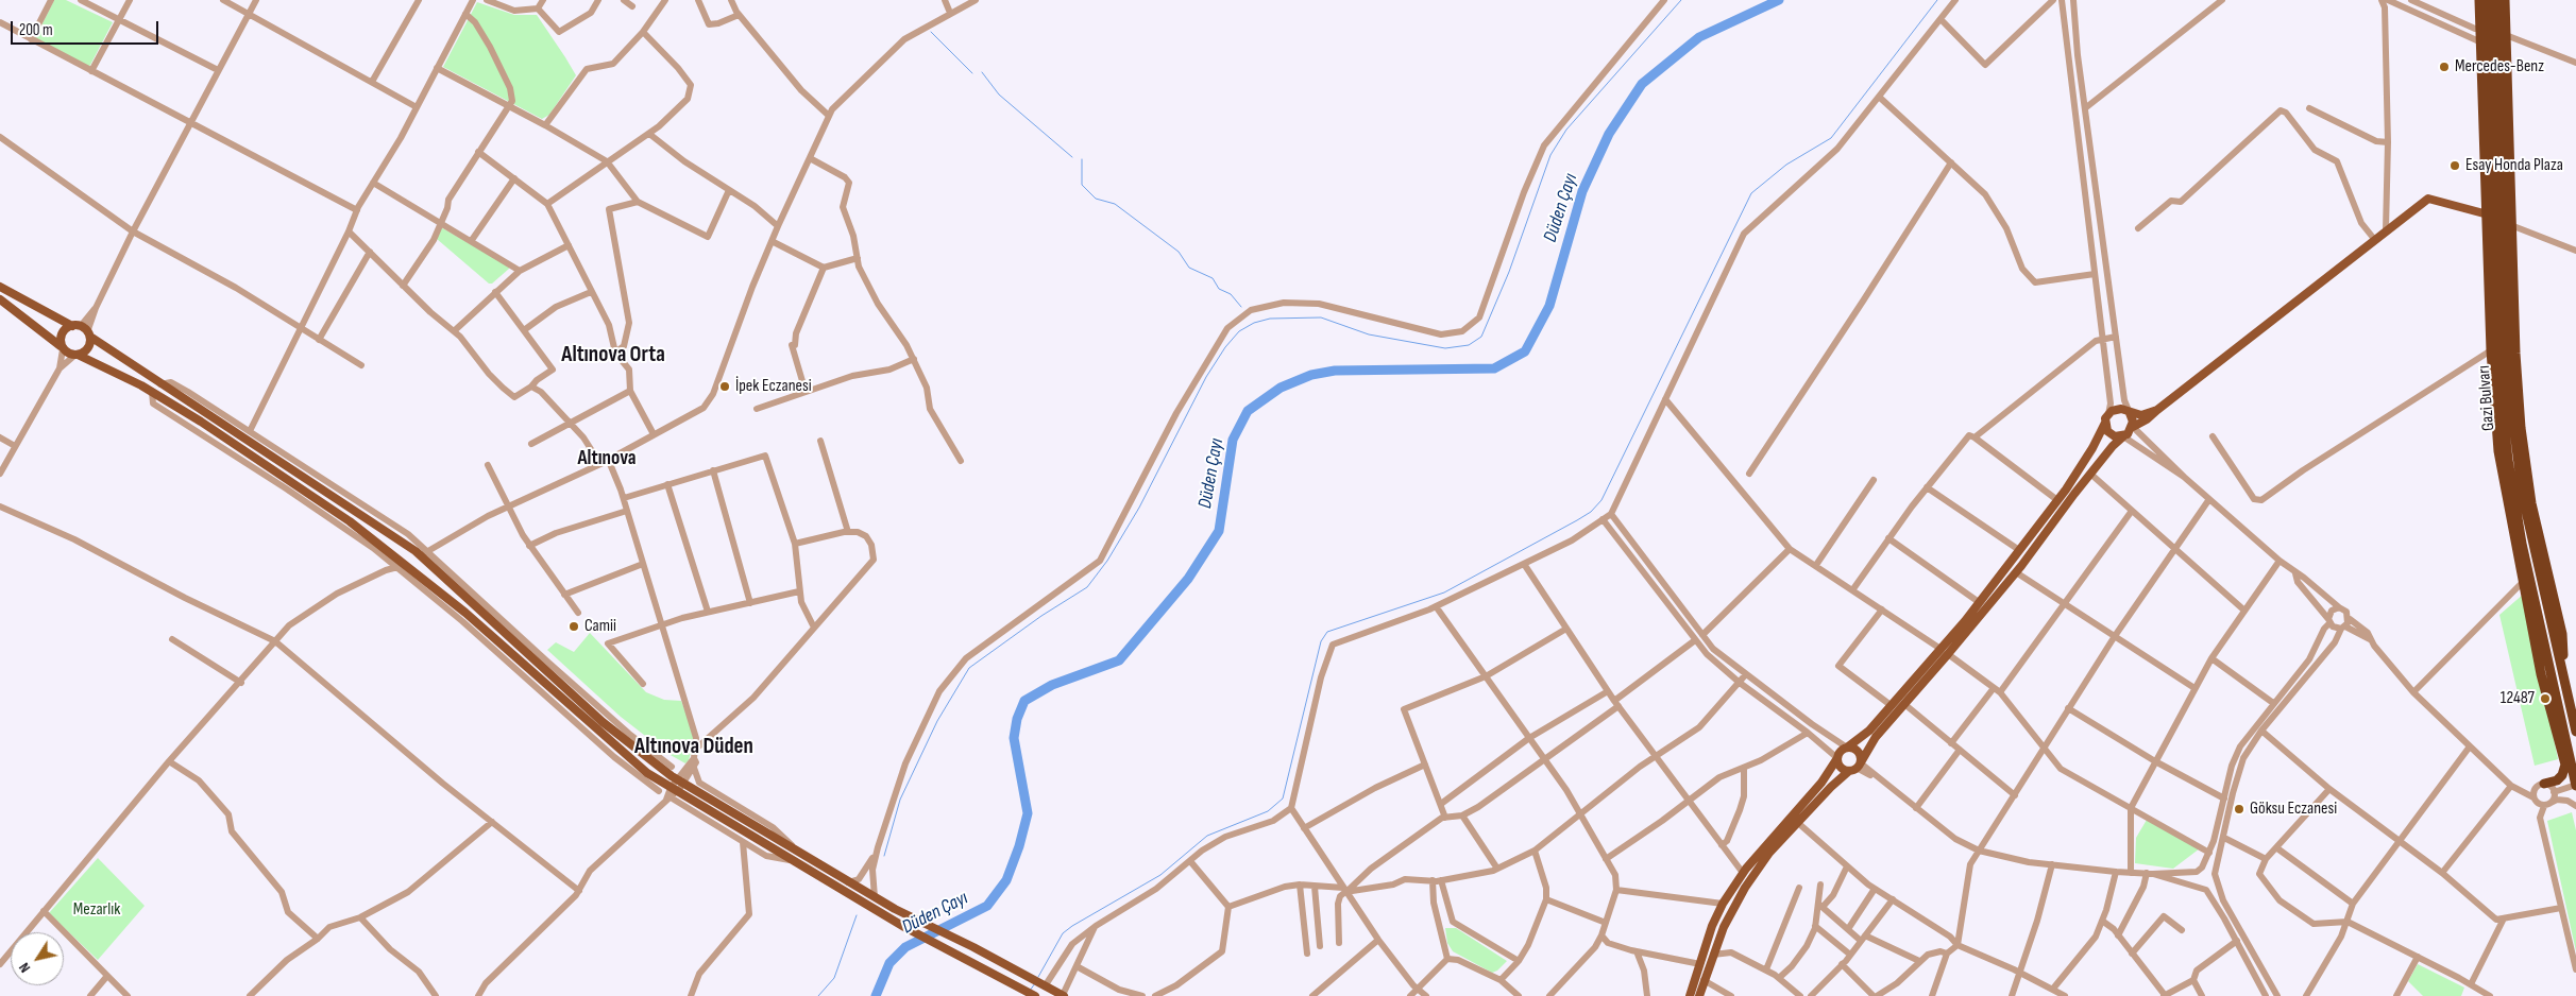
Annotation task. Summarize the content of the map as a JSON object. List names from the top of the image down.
{
  "streets": {
    "highway": ["Gazi Bulvarı"]
  },
  "districts": ["Altınova Orta", "Altınova", "Altınova Düden"],
  "water": ["Düden Çayı"],
  "parks": ["Mezarlık"],
  "places": [
    "Mercedes-Benz",
    "Esay Honda Plaza",
    "İpek Eczanesi",
    "Camii",
    "12487",
    "Göksu Eczanesi"
  ],
  "scale_bar": "200 m",
  "north": "bottom left"
}
